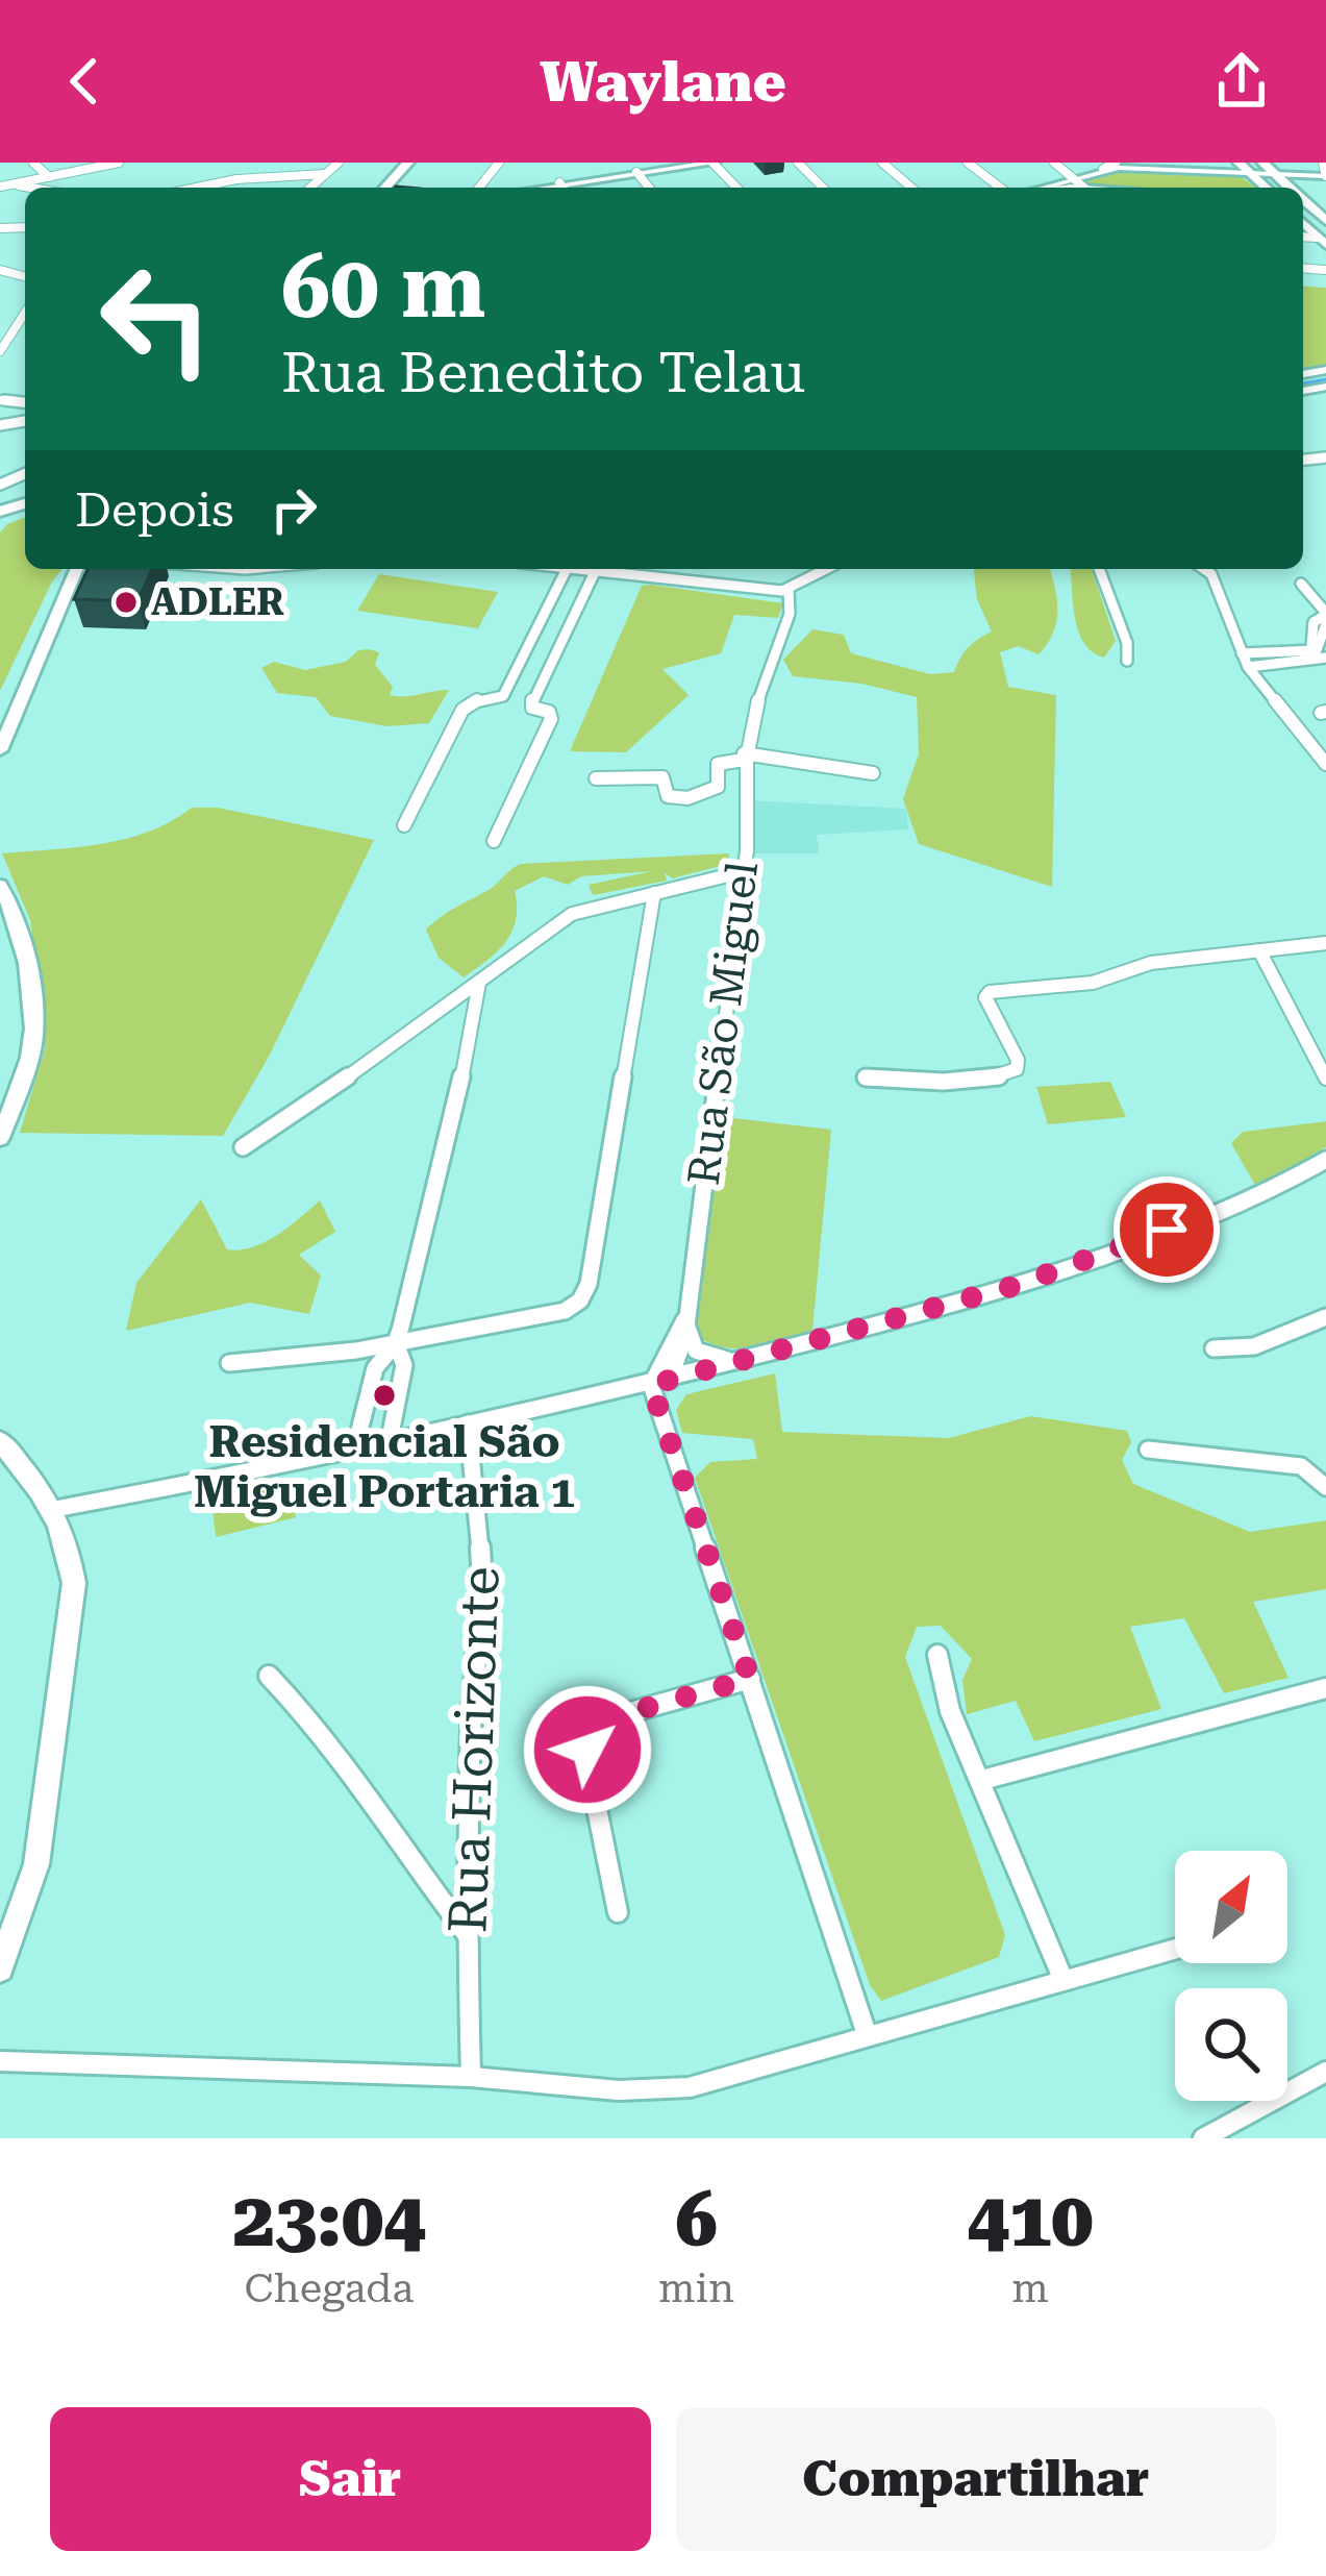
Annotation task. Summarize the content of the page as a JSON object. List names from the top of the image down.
{
  "streets": {
    "street": ["Rua São Miguel", "Rua Horizonte"]
  },
  "places": ["ADLER", "Residencial São Miguel Portaria 1"],
  "north": "top right",
  "page": {
    "header": "Waylane",
    "turn": ["60 m", "Rua Benedito Telau"],
    "then": "Depois",
    "eta": [
      "23:04",
      "Chegada",
      "6",
      "min",
      "410",
      "m"
    ],
    "buttons": ["Sair", "Compartilhar"]
  }
}
